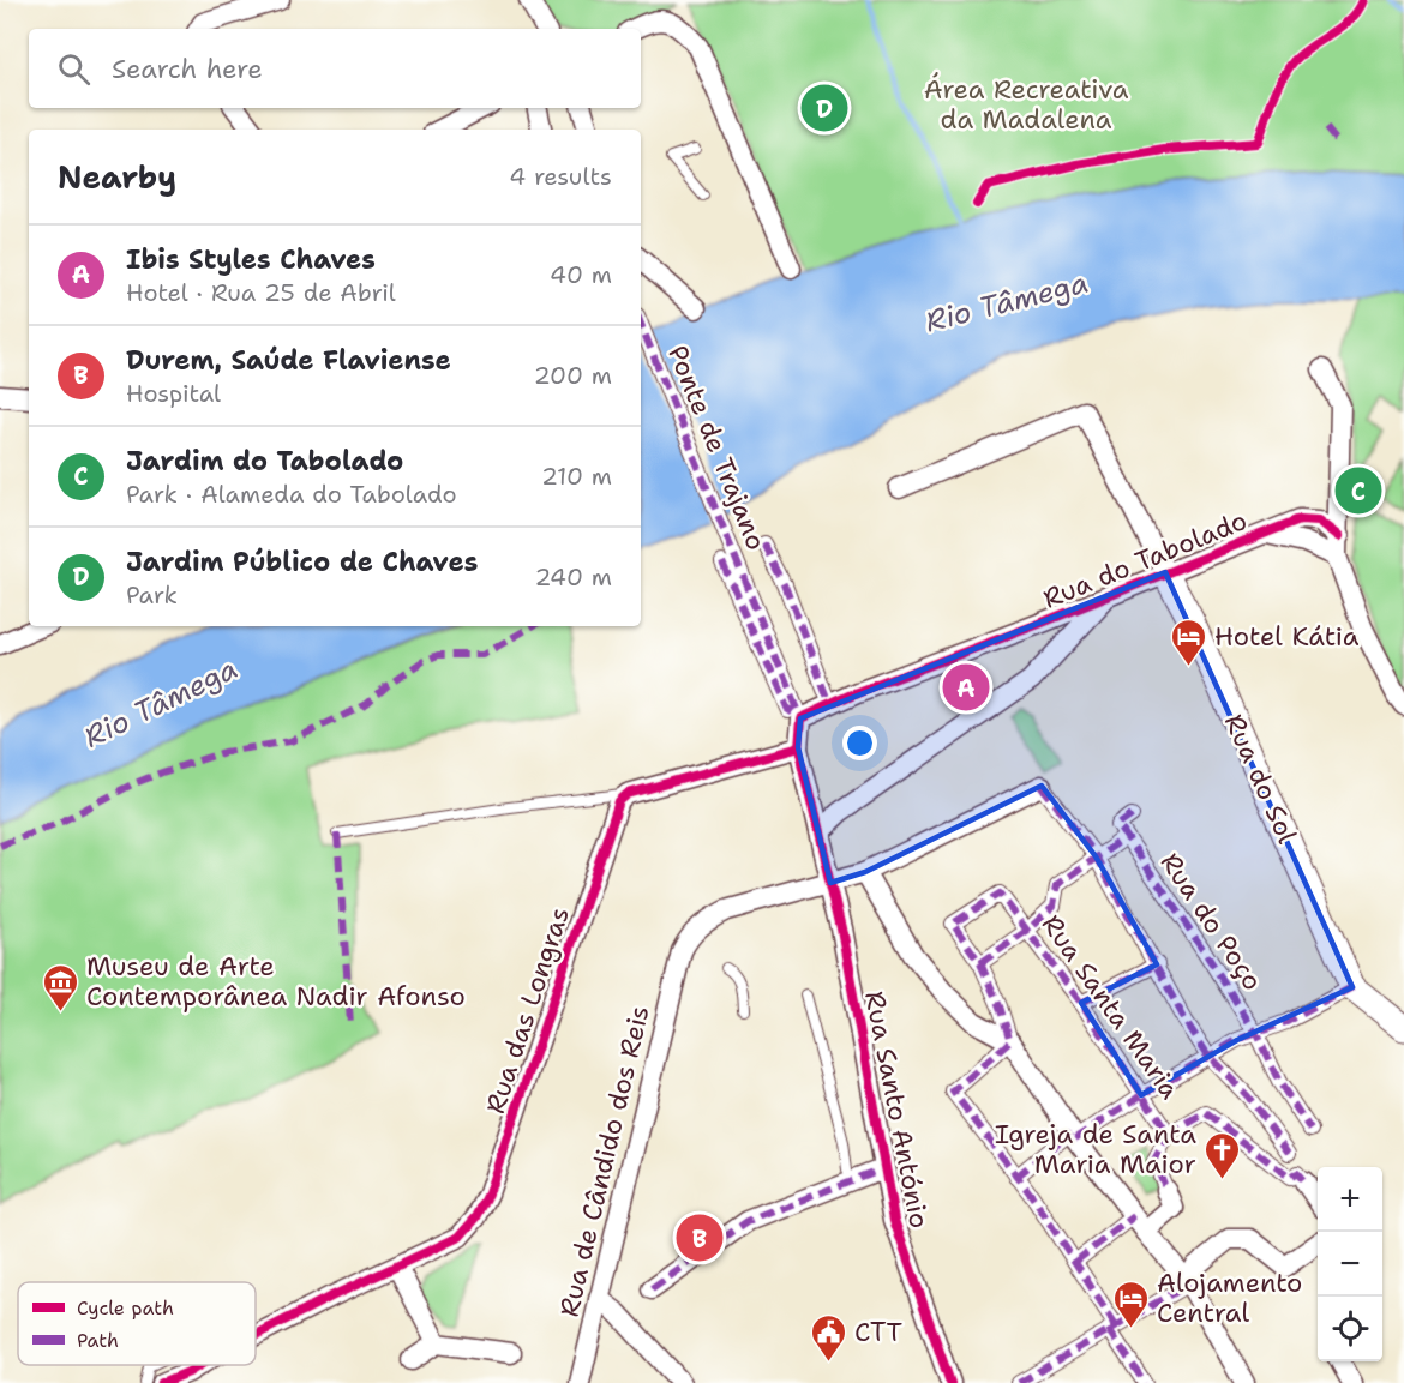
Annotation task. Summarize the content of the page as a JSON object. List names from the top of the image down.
{
  "streets": {
    "street": [
      "Ponte de Trajano",
      "Rua do Tabolado",
      "Rua do Sol",
      "Rua do Poço",
      "Rua Santa Maria",
      "Rua das Longras",
      "Rua Santo António",
      "Rua de Cândido dos Reis"
    ]
  },
  "crossings": [
    ["Ponte de Trajano", "Rua do Tabolado"],
    ["Ponte de Trajano", "Rua Santo António"],
    ["Rua do Tabolado", "Rua do Sol"],
    ["Rua do Tabolado", "Rua Santo António"],
    ["Rua Santo António", "Rua de Cândido dos Reis"]
  ],
  "water": ["Rio Tâmega"],
  "parks": ["Área Recreativa da Madalena"],
  "places": {
    "hotel": ["Hotel Kátia", "Alojamento Central"],
    "museum": ["Museu de Arte Contemporânea Nadir Afonso"],
    "church": ["Igreja de Santa Maria Maior"],
    "public building": ["CTT"]
  },
  "legend": ["Cycle path", "Path"],
  "page": {
    "search": "Search here",
    "pins": [
      "D",
      "C",
      "A",
      "B"
    ],
    "heading": ["Nearby", "4 results"],
    "list": [
      {
        "mark": "A",
        "name": "Ibis Styles Chaves",
        "note": "Hotel · Rua 25 de Abril",
        "value": "40 m"
      },
      {
        "mark": "B",
        "name": "Durem, Saúde Flaviense",
        "note": "Hospital",
        "value": "200 m"
      },
      {
        "mark": "C",
        "name": "Jardim do Tabolado",
        "note": "Park · Alameda do Tabolado",
        "value": "210 m"
      },
      {
        "mark": "D",
        "name": "Jardim Público de Chaves",
        "note": "Park",
        "value": "240 m"
      }
    ],
    "map_buttons": ["+", "−"]
  }
}
